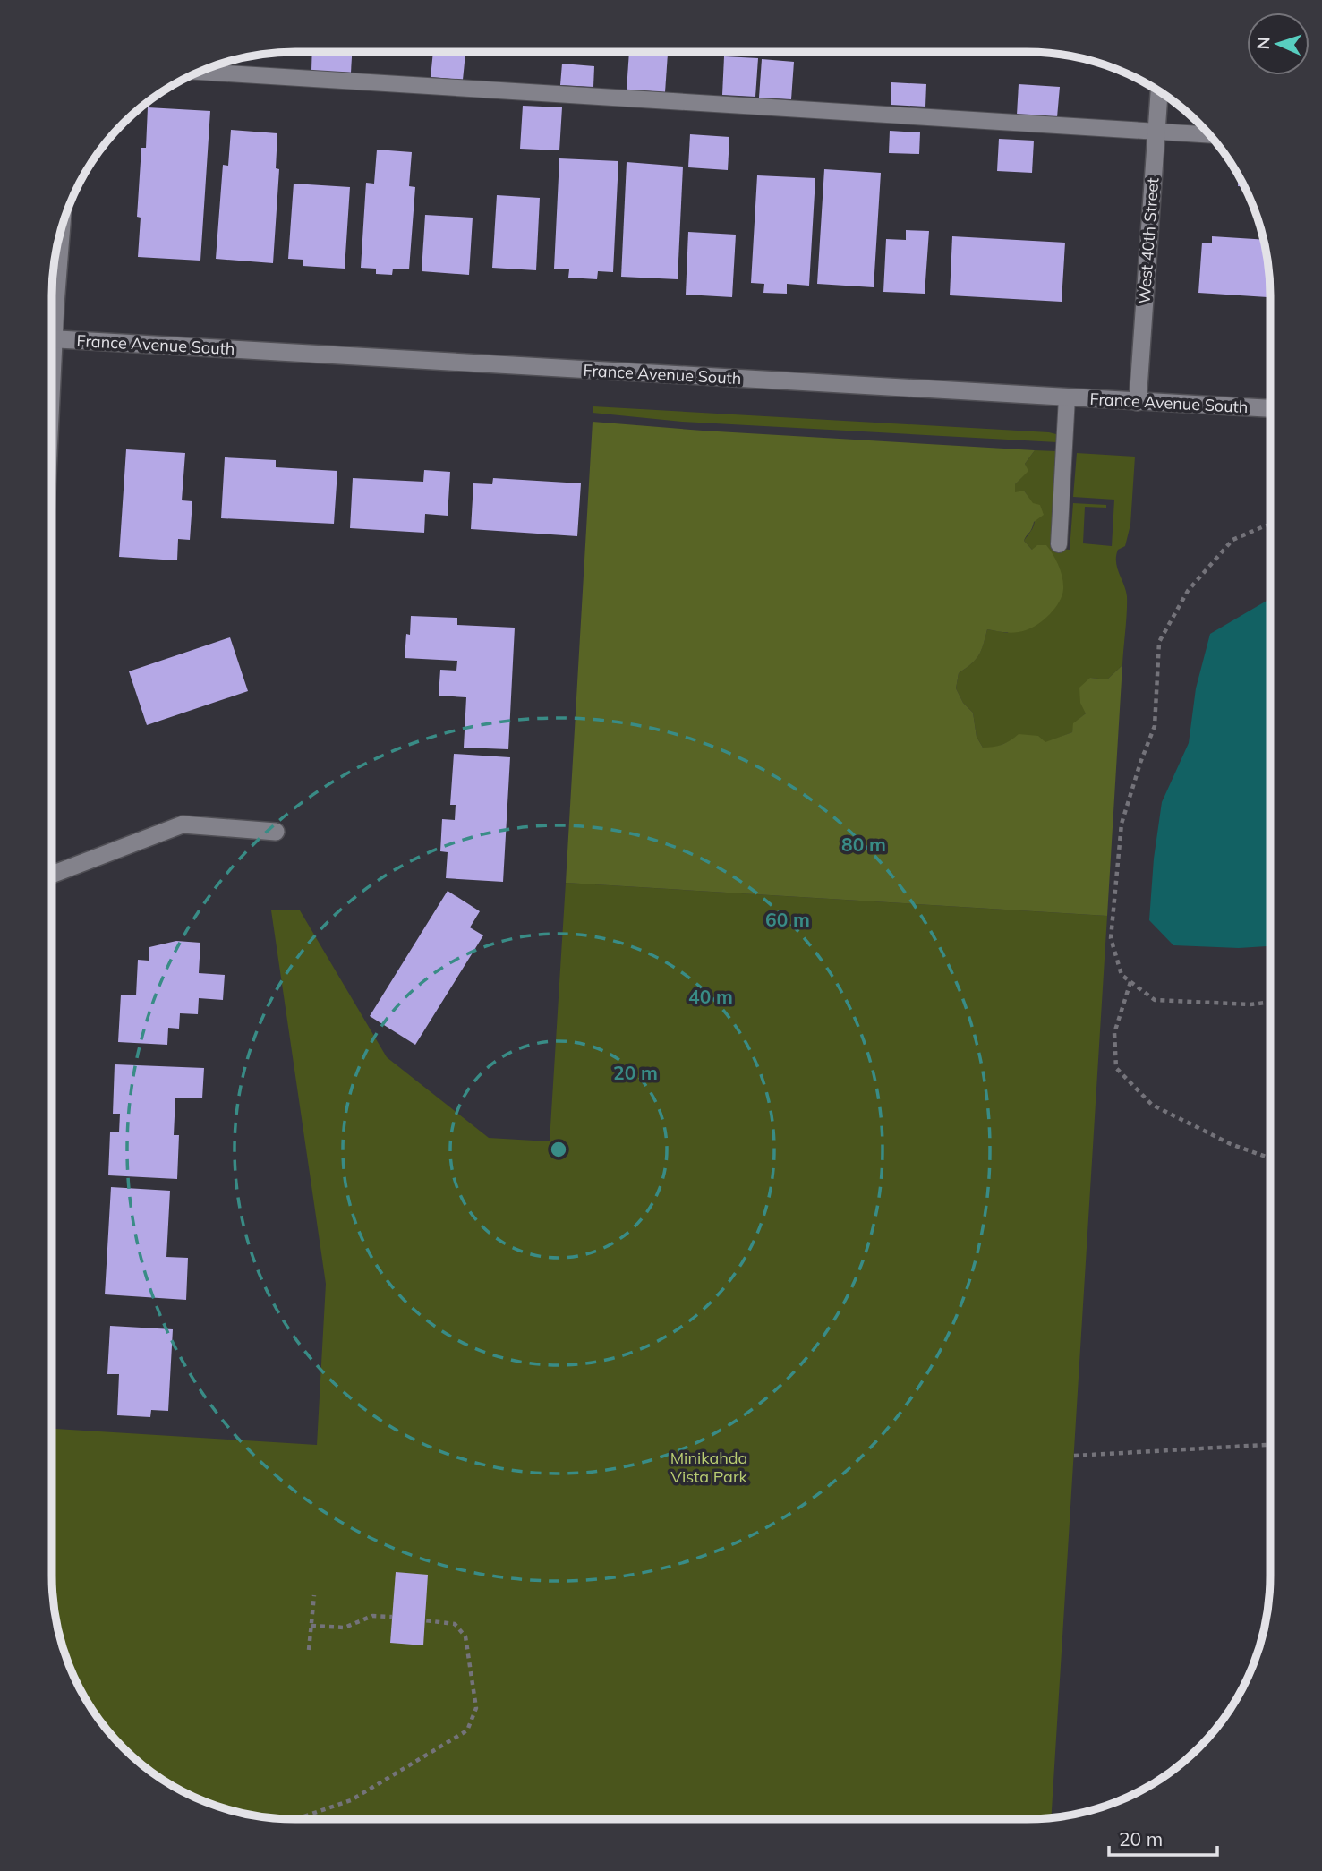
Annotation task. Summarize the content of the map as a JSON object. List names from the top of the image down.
{
  "streets": {
    "main road": ["West 40th Street", "France Avenue South"]
  },
  "crossings": [
    ["West 40th Street", "France Avenue South"]
  ],
  "parks": ["Minikahda Vista Park"],
  "scale_bar": "20 m",
  "north": "left",
  "rings": [
    "80 m",
    "60 m",
    "40 m",
    "20 m"
  ]
}
